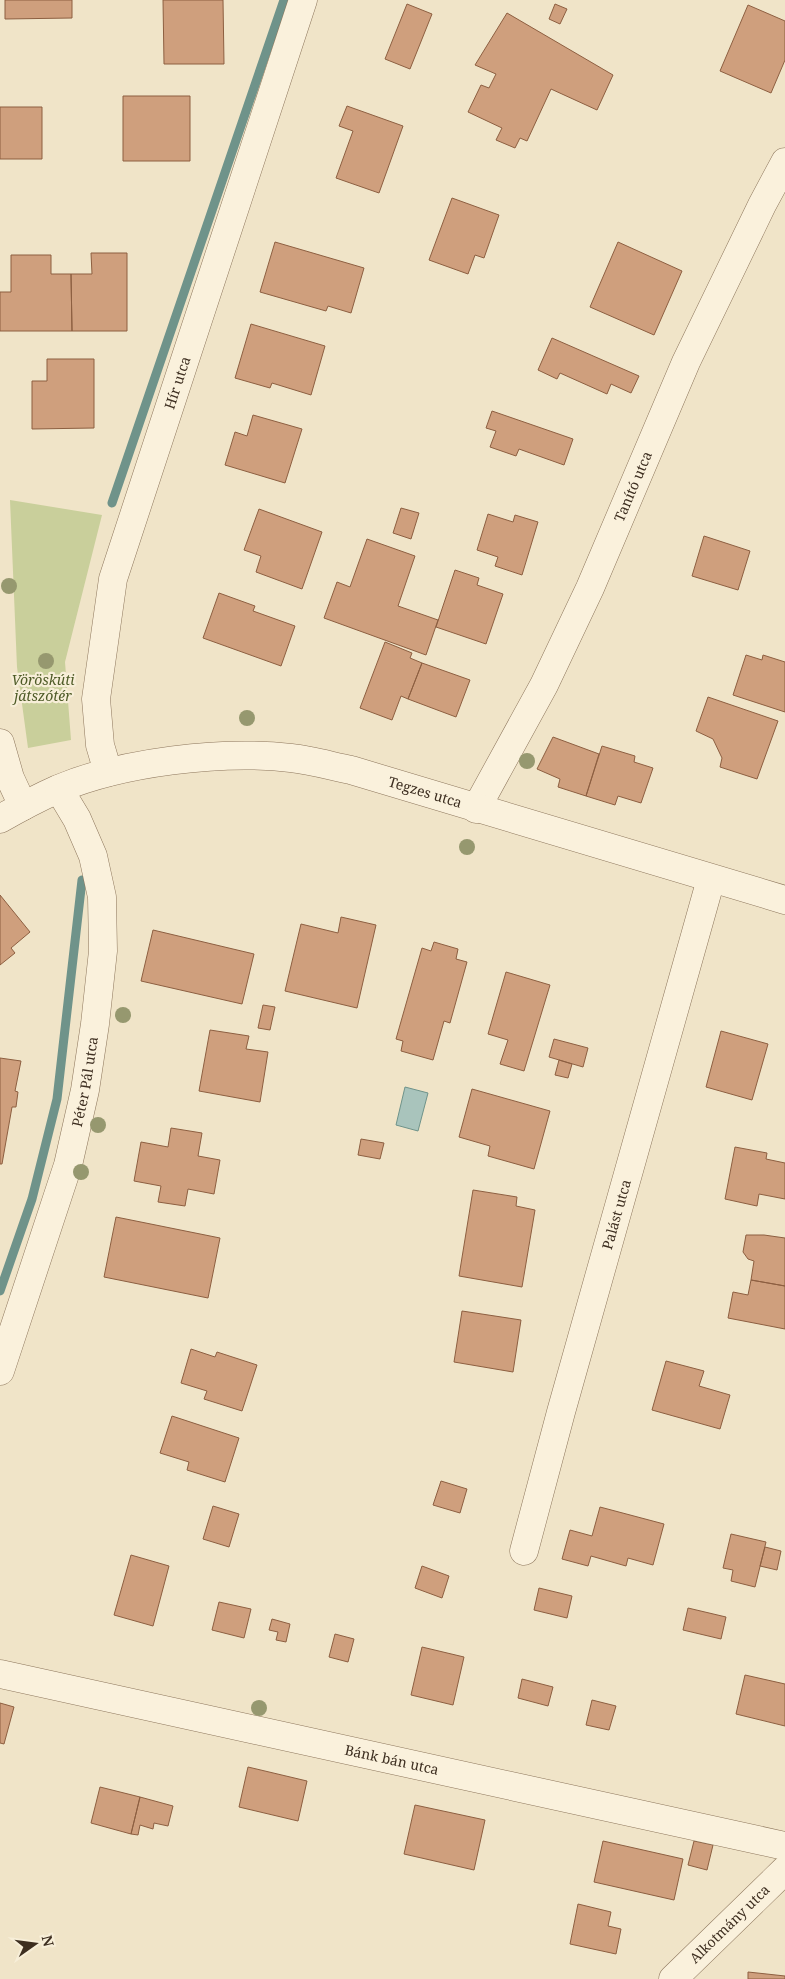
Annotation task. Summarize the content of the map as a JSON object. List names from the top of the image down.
{
  "streets": {
    "street": [
      "Hír utca",
      "Tanító utca",
      "Tegzes utca",
      "Péter Pál utca",
      "Palást utca",
      "Bánk bán utca",
      "Alkotmány utca"
    ]
  },
  "crossings": [
    ["Hír utca", "Tegzes utca"],
    ["Tanító utca", "Tegzes utca"],
    ["Tegzes utca", "Péter Pál utca"],
    ["Tegzes utca", "Palást utca"]
  ],
  "parks": ["Vöröskúti játszótér"],
  "north": "right"
}
